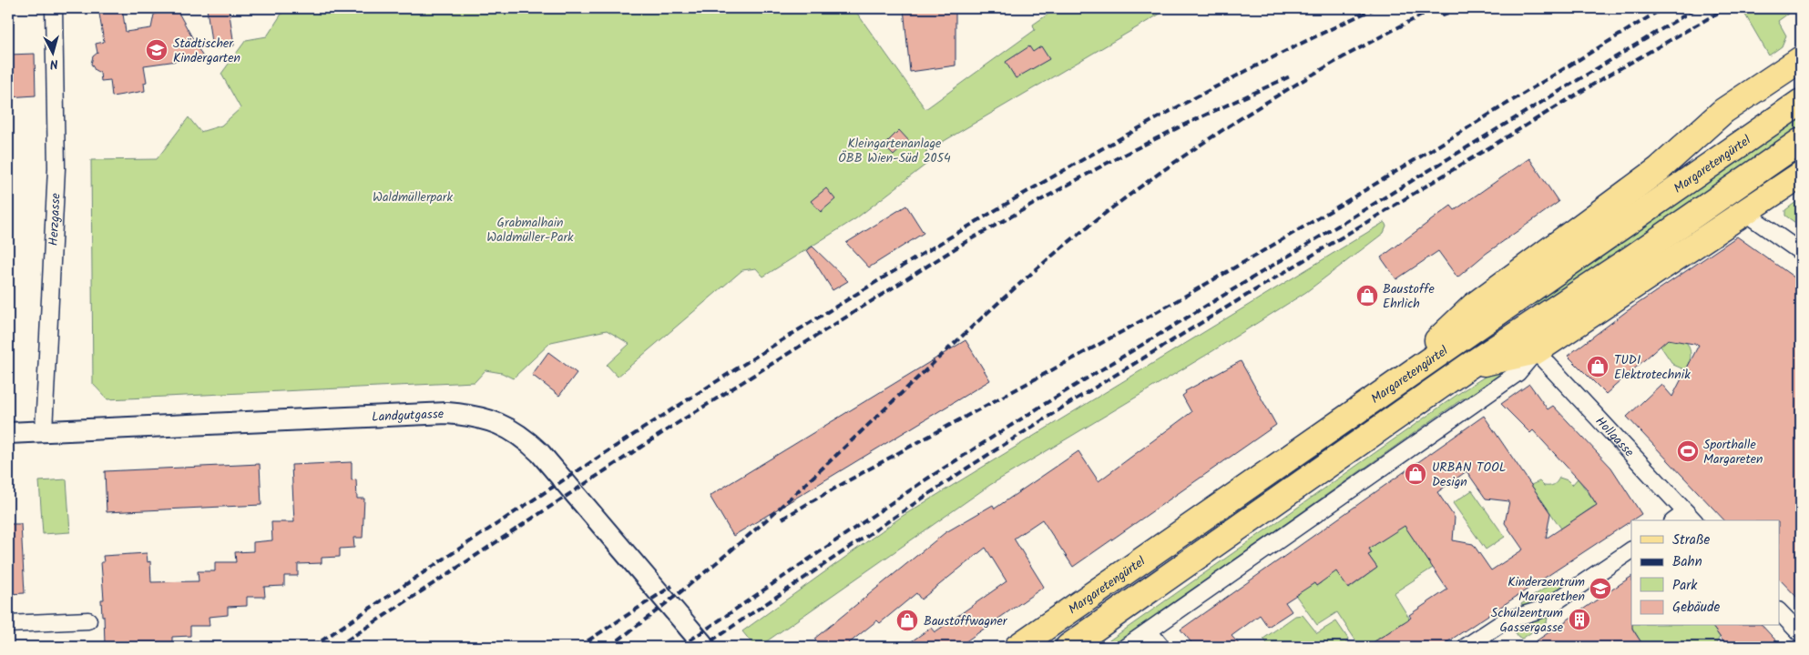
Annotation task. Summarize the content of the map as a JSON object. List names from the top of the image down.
{
  "streets": {
    "main road": ["Margaretengürtel"],
    "street": ["Herzgasse", "Landgutgasse", "Hollgasse"]
  },
  "crossings": [
    ["Herzgasse", "Landgutgasse"]
  ],
  "parks": ["Kleingartenanlage ÖBB Wien-Süd 2054", "Waldmüllerpark", "Grabmalhain Waldmüller-Park"],
  "places": {
    "school or university": ["Städtischer Kindergarten", "Kinderzentrum Margarethen"],
    "shop": [
      "Baustoffe Ehrlich",
      "TUDI Elektrotechnik",
      "URBAN TOOL Design",
      "Baustoffwagner"
    ],
    "sports": ["Sporthalle Margareten"],
    "building": ["Schulzentrum Gassergasse"]
  },
  "legend": [
    "Straße",
    "Bahn",
    "Park",
    "Gebäude"
  ],
  "north": "bottom"
}
